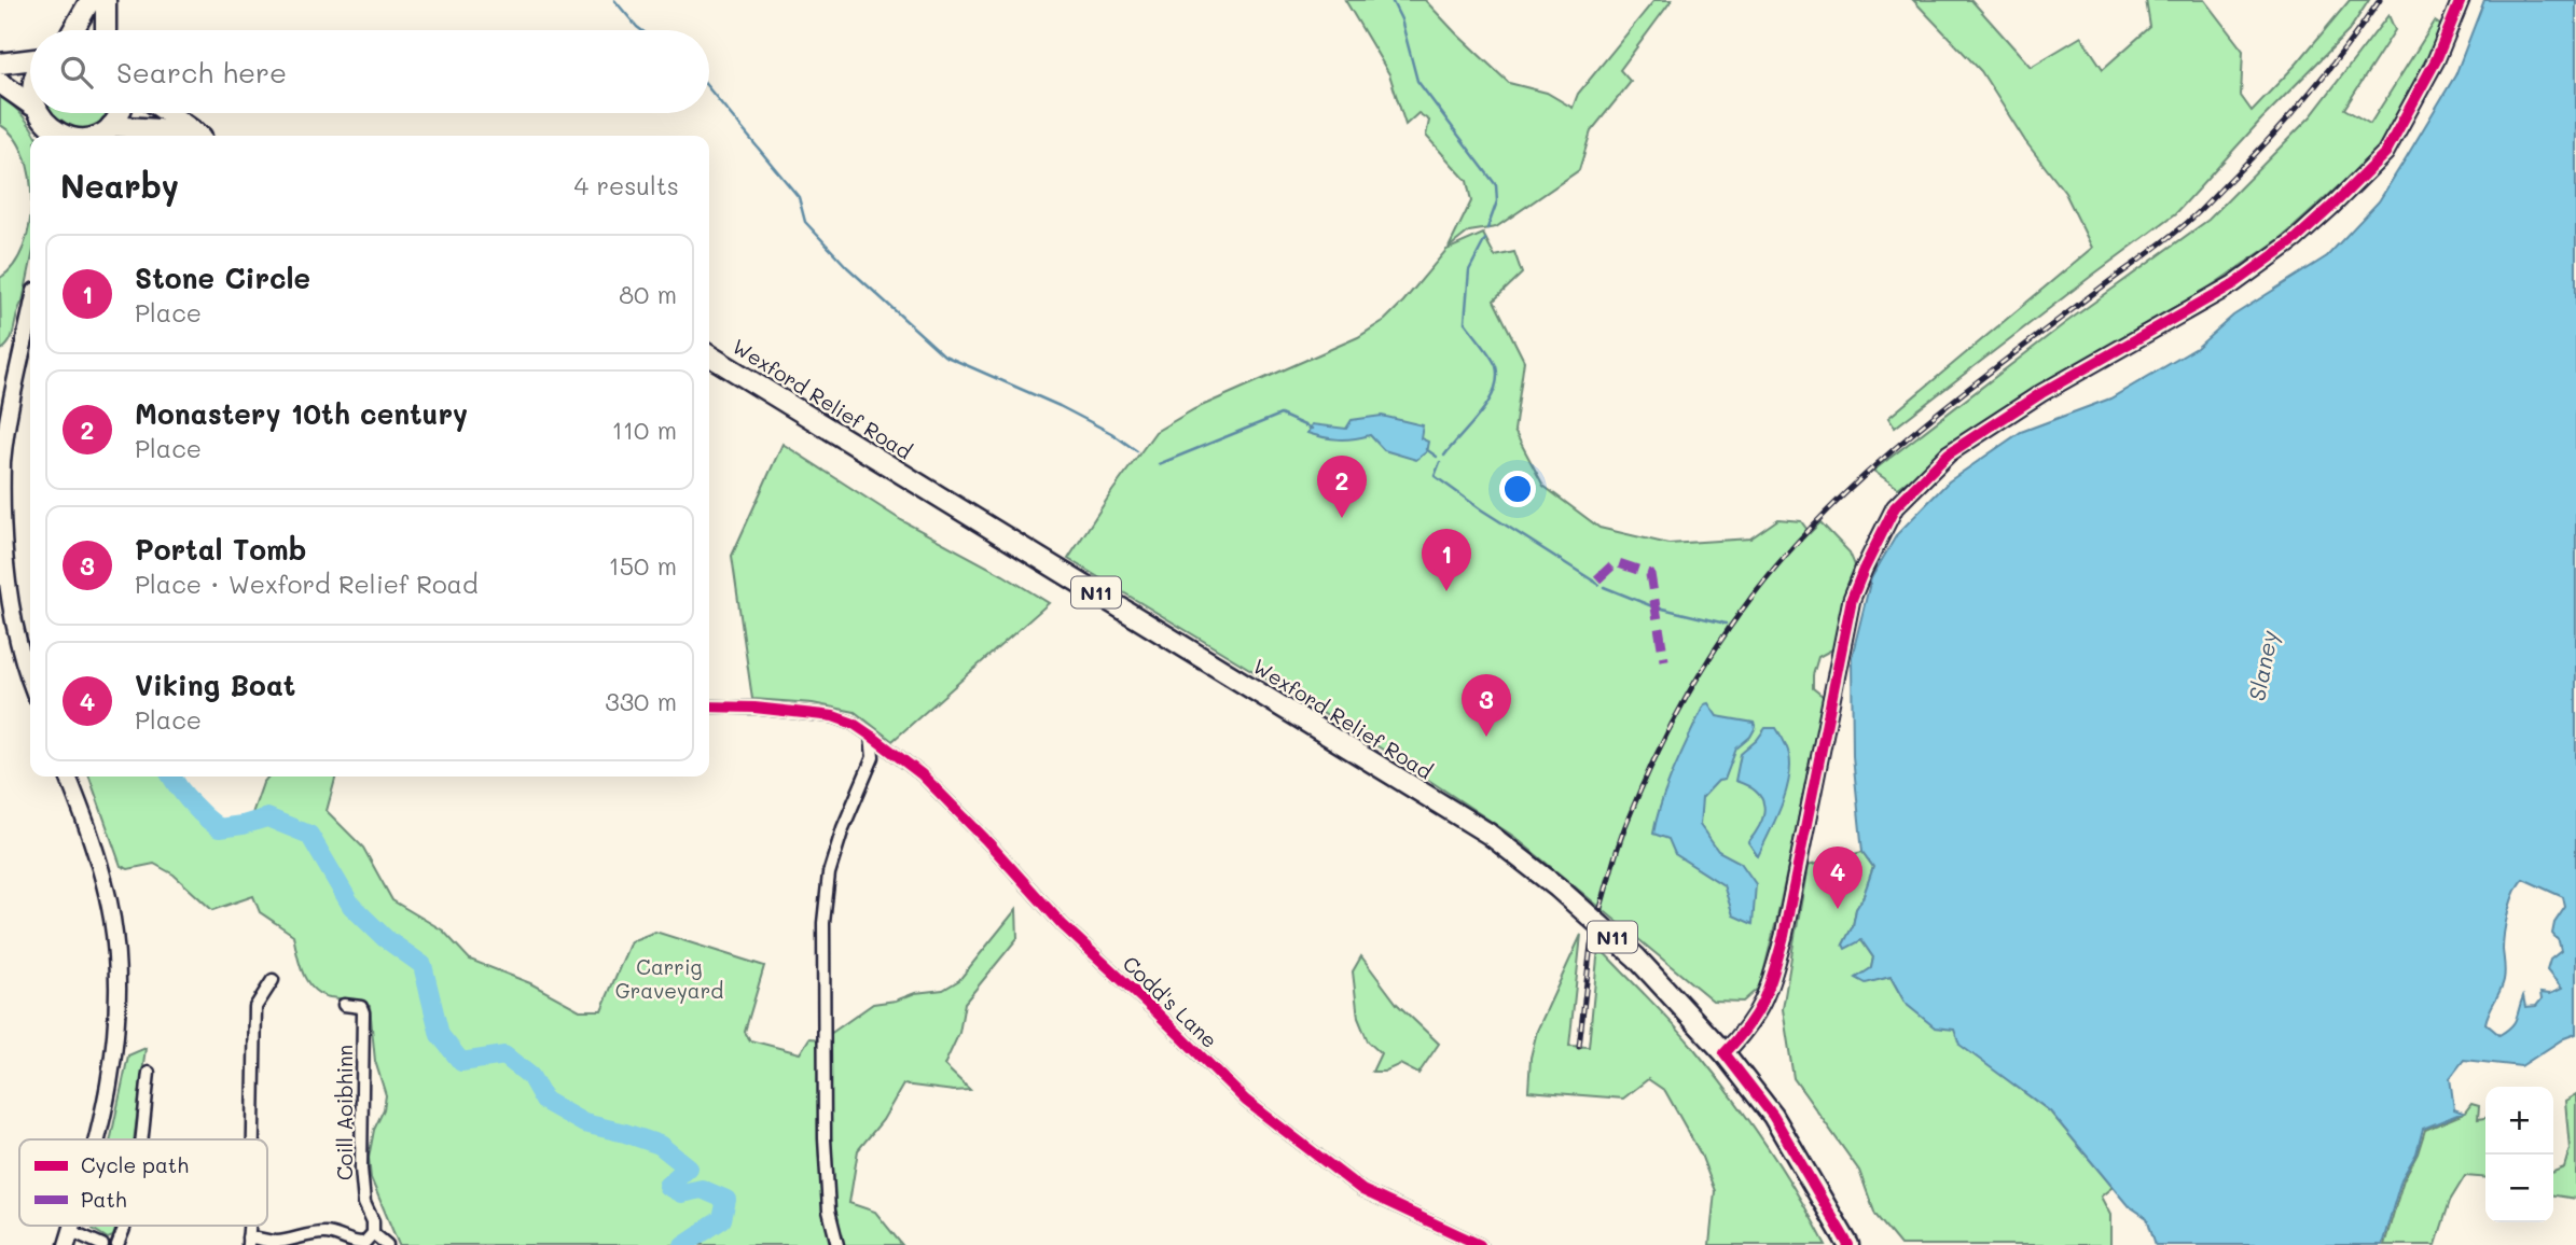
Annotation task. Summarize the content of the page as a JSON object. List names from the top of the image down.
{
  "streets": {
    "highway": ["Wexford Relief Road", "N11"],
    "street": ["Codd's Lane", "Coill Aoibhinn"]
  },
  "water": ["Slaney"],
  "parks": ["Carrig Graveyard"],
  "legend": ["Cycle path", "Path"],
  "page": {
    "search": "Search here",
    "heading": ["Nearby", "4 results"],
    "list": [
      {
        "mark": "1",
        "name": "Stone Circle",
        "note": "Place",
        "value": "80 m"
      },
      {
        "mark": "2",
        "name": "Monastery 10th century",
        "note": "Place",
        "value": "110 m"
      },
      {
        "mark": "3",
        "name": "Portal Tomb",
        "note": "Place · Wexford Relief Road",
        "value": "150 m"
      },
      {
        "mark": "4",
        "name": "Viking Boat",
        "note": "Place",
        "value": "330 m"
      }
    ],
    "pins": [
      "2",
      "1",
      "3",
      "4"
    ],
    "map_buttons": ["+", "−"]
  }
}
